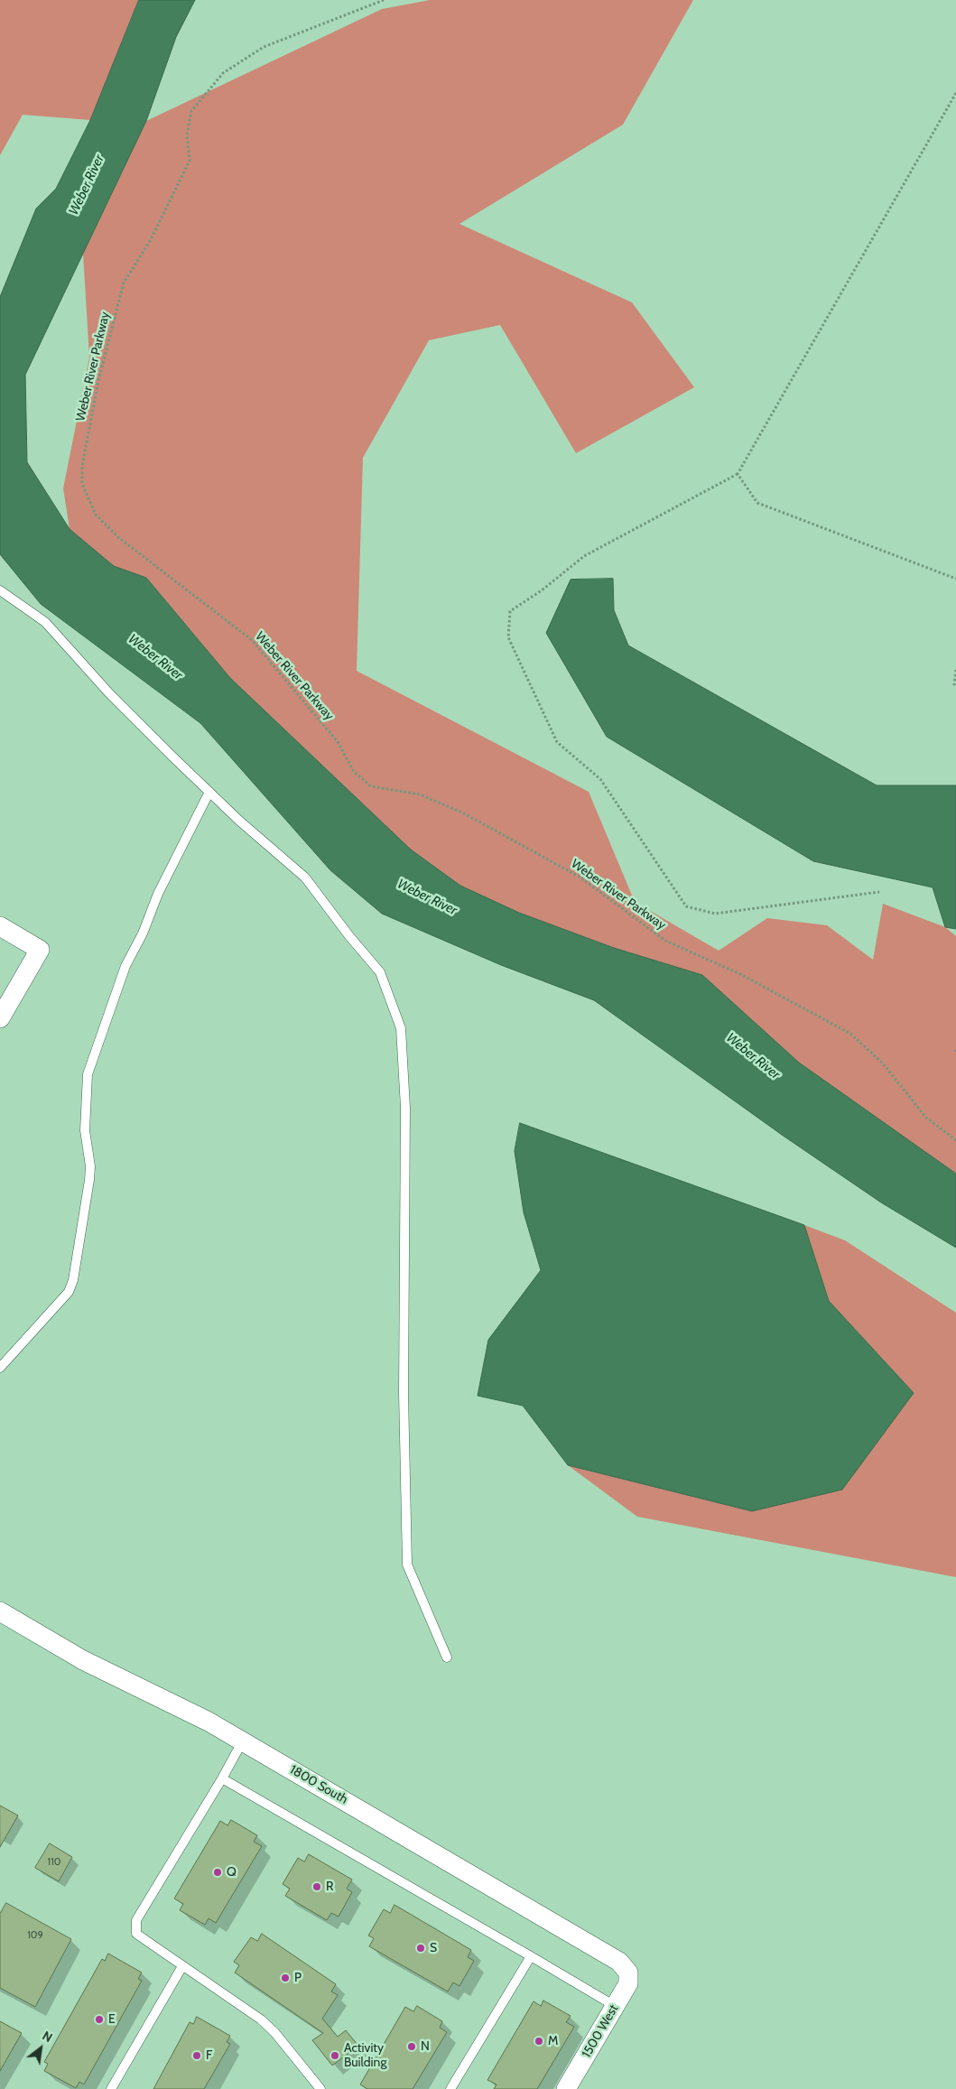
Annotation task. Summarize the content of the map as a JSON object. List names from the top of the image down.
{
  "streets": {
    "street": ["1800 South", "1500 West"],
    "path": ["Weber River Parkway"]
  },
  "crossings": [
    ["1800 South", "1500 West"]
  ],
  "water": ["Weber River"],
  "places": [
    "Q",
    "R",
    "S",
    "P",
    "E",
    "M",
    "N",
    "F",
    "Activity Building"
  ],
  "house_numbers": ["110", "109"],
  "north": "top right"
}
